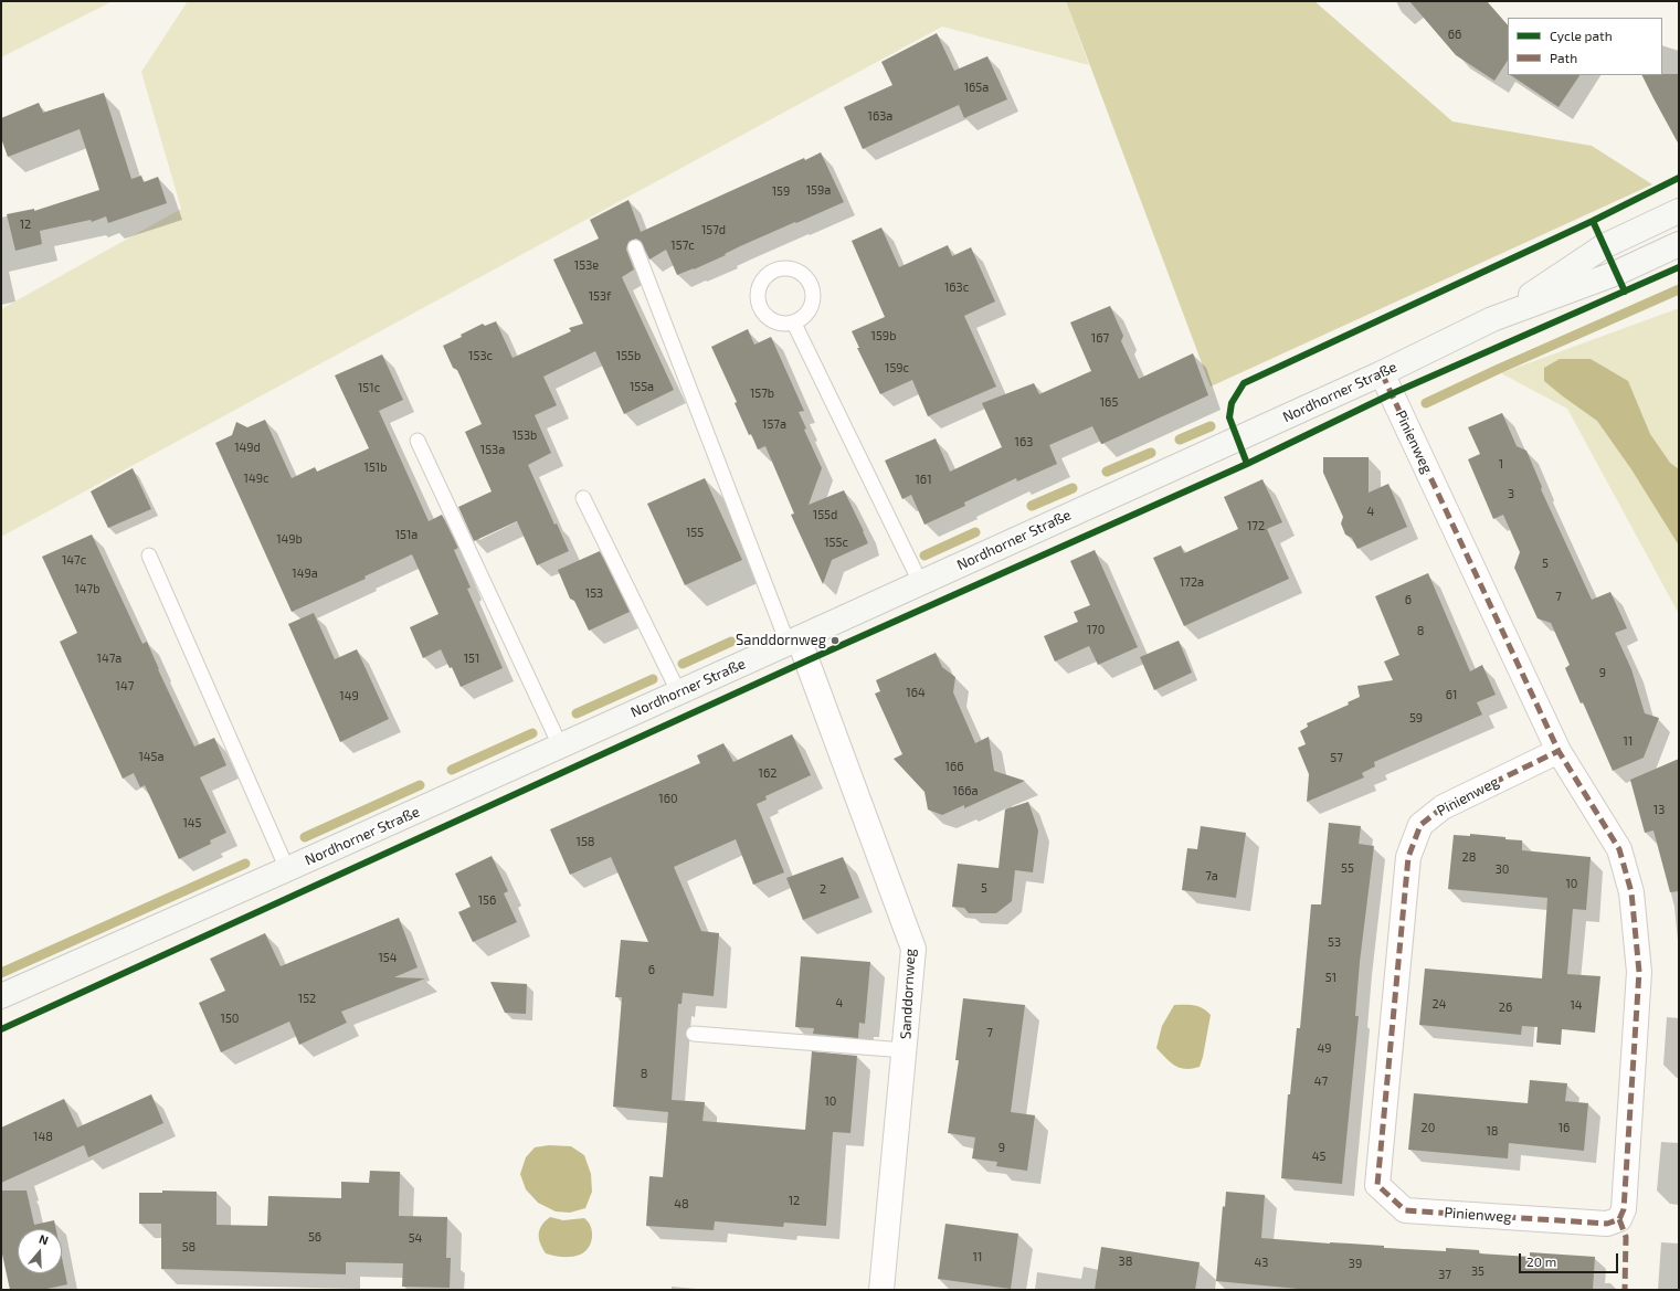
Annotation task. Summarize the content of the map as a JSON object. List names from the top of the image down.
{
  "streets": {
    "street": ["Nordhorner Straße", "Pinienweg", "Sanddornweg"]
  },
  "crossings": [
    ["Nordhorner Straße", "Pinienweg"],
    ["Nordhorner Straße", "Sanddornweg"]
  ],
  "places": ["Sanddornweg"],
  "house_numbers": [
    "66",
    "165a",
    "163a",
    "159a",
    "159",
    "12",
    "157d",
    "157c",
    "153e",
    "163c",
    "153f",
    "159b",
    "167",
    "153c",
    "155b",
    "159c",
    "155a",
    "151c",
    "157b",
    "165",
    "157a",
    "153b",
    "163",
    "149d",
    "153a",
    "1",
    "151b",
    "149c",
    "161",
    "3",
    "4",
    "155d",
    "172",
    "155",
    "151a",
    "149b",
    "155c",
    "147c",
    "5",
    "149a",
    "172a",
    "147b",
    "153",
    "7",
    "6",
    "170",
    "8",
    "147a",
    "151",
    "9",
    "147",
    "164",
    "61",
    "149",
    "59",
    "11",
    "145a",
    "57",
    "166",
    "162",
    "166a",
    "160",
    "13",
    "145",
    "158",
    "28",
    "55",
    "30",
    "7a",
    "10",
    "5",
    "2",
    "156",
    "53",
    "154",
    "6",
    "51",
    "152",
    "4",
    "24",
    "14",
    "26",
    "150",
    "7",
    "49",
    "8",
    "47",
    "10",
    "20",
    "16",
    "18",
    "148",
    "9",
    "45",
    "12",
    "48",
    "56",
    "54",
    "58",
    "11",
    "38",
    "43",
    "39",
    "35",
    "37"
  ],
  "legend": ["Cycle path", "Path"],
  "scale_bar": "20 m",
  "north": "top"
}
